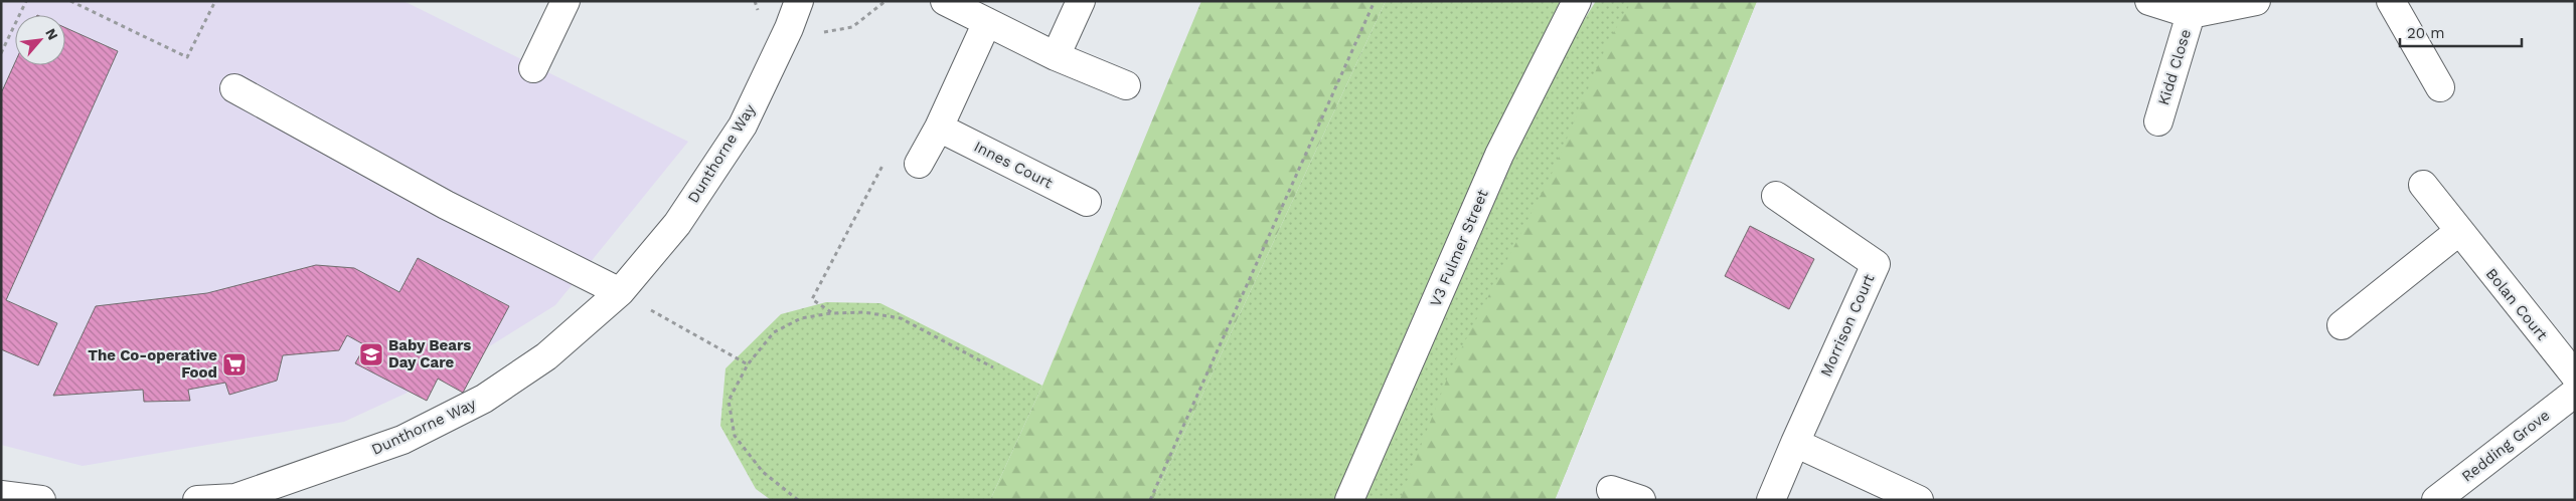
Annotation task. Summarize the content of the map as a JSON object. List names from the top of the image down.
{
  "streets": {
    "street": [
      "Kidd Close",
      "Dunthorne Way",
      "Innes Court",
      "V3 Fulmer Street",
      "Bolan Court",
      "Morrison Court",
      "Redding Grove"
    ]
  },
  "places": {
    "school or university": ["Baby Bears Day Care"],
    "supermarket": ["The Co-operative Food"]
  },
  "scale_bar": "20 m",
  "north": "top right"
}
